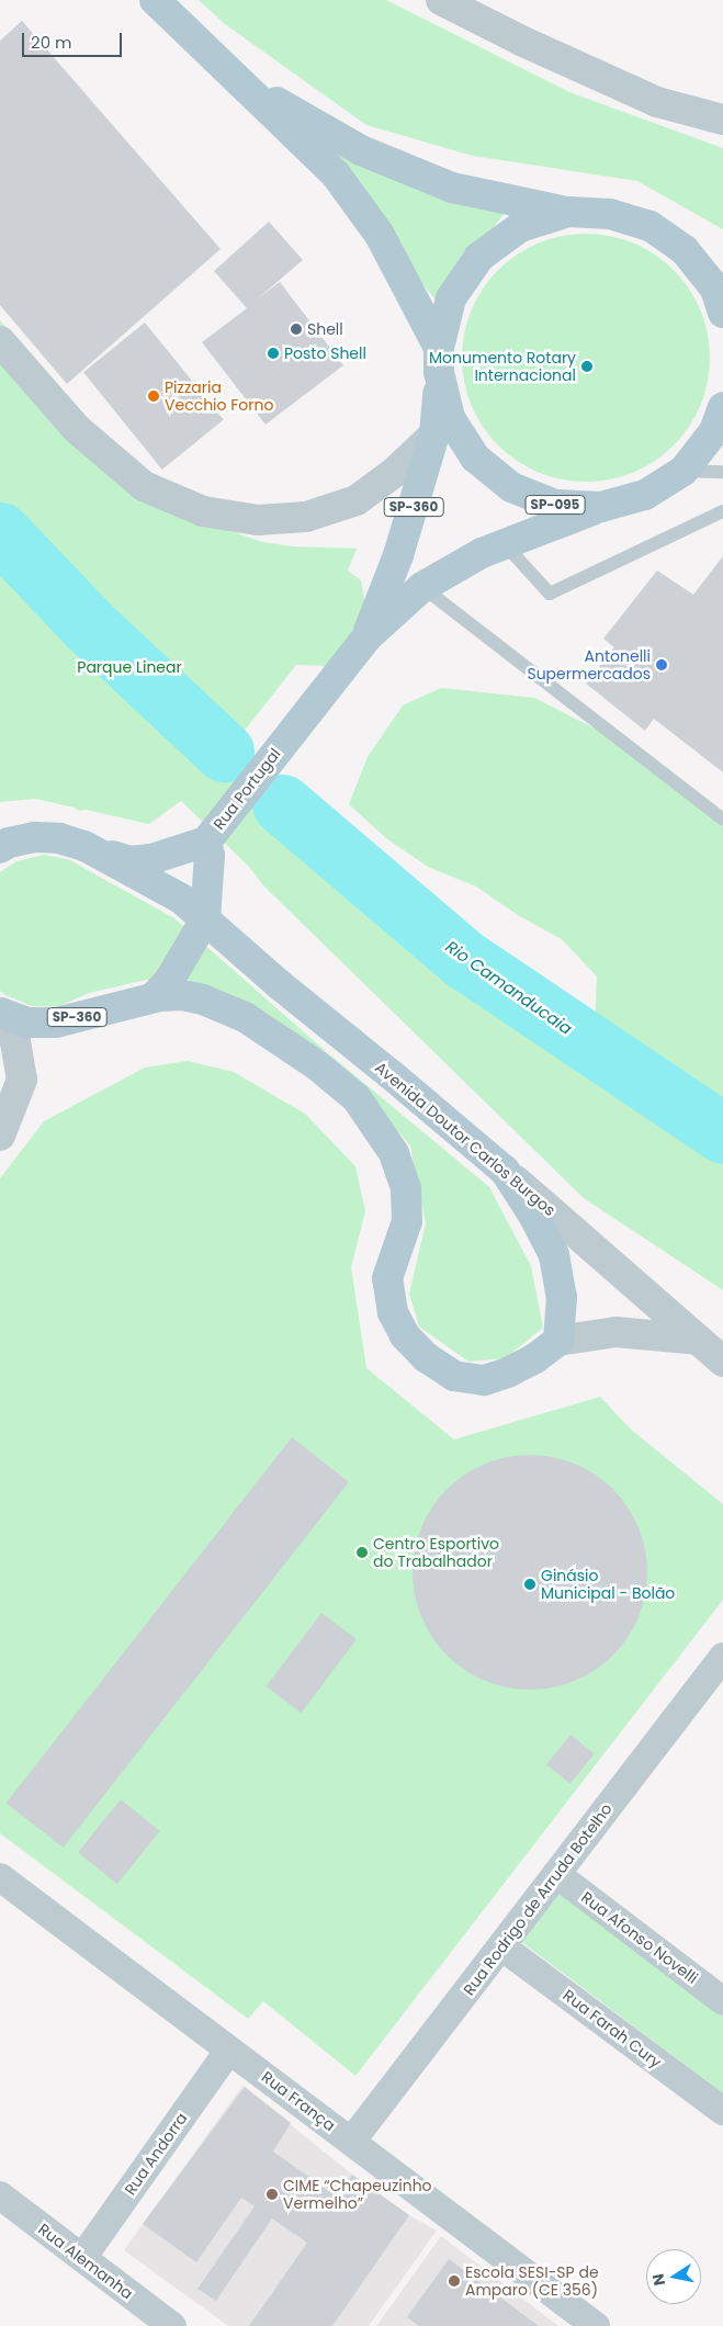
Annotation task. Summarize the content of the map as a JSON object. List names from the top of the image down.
{
  "streets": {
    "main road": [
      "SP-095",
      "SP-360",
      "Rua Portugal",
      "Avenida Doutor Carlos Burgos"
    ],
    "street": [
      "Rua Rodrigo de Arruda Botelho",
      "Rua Afonso Novelli",
      "Rua Farah Cury",
      "Rua França",
      "Rua Andorra",
      "Rua Alemanha"
    ]
  },
  "crossings": [
    ["SP-095", "Rua Portugal"],
    ["Rua Portugal", "Avenida Doutor Carlos Burgos"],
    ["Rua Rodrigo de Arruda Botelho", "Rua Afonso Novelli"],
    ["Rua Rodrigo de Arruda Botelho", "Rua Farah Cury"],
    ["Rua Rodrigo de Arruda Botelho", "Rua França"],
    ["Rua França", "Rua Andorra"],
    ["Rua Andorra", "Rua Alemanha"]
  ],
  "water": ["Rio Camanducaia"],
  "parks": ["Parque Linear"],
  "places": [
    "Shell",
    "Posto Shell",
    "Monumento Rotary Internacional",
    "Pizzaria Vecchio Forno",
    "Antonelli Supermercados",
    "Centro Esportivo do Trabalhador",
    "Ginásio Municipal - Bolão",
    "CIME “Chapeuzinho Vermelho”",
    "Escola SESI-SP de Amparo (CE 356)"
  ],
  "scale_bar": "20 m",
  "north": "left"
}
